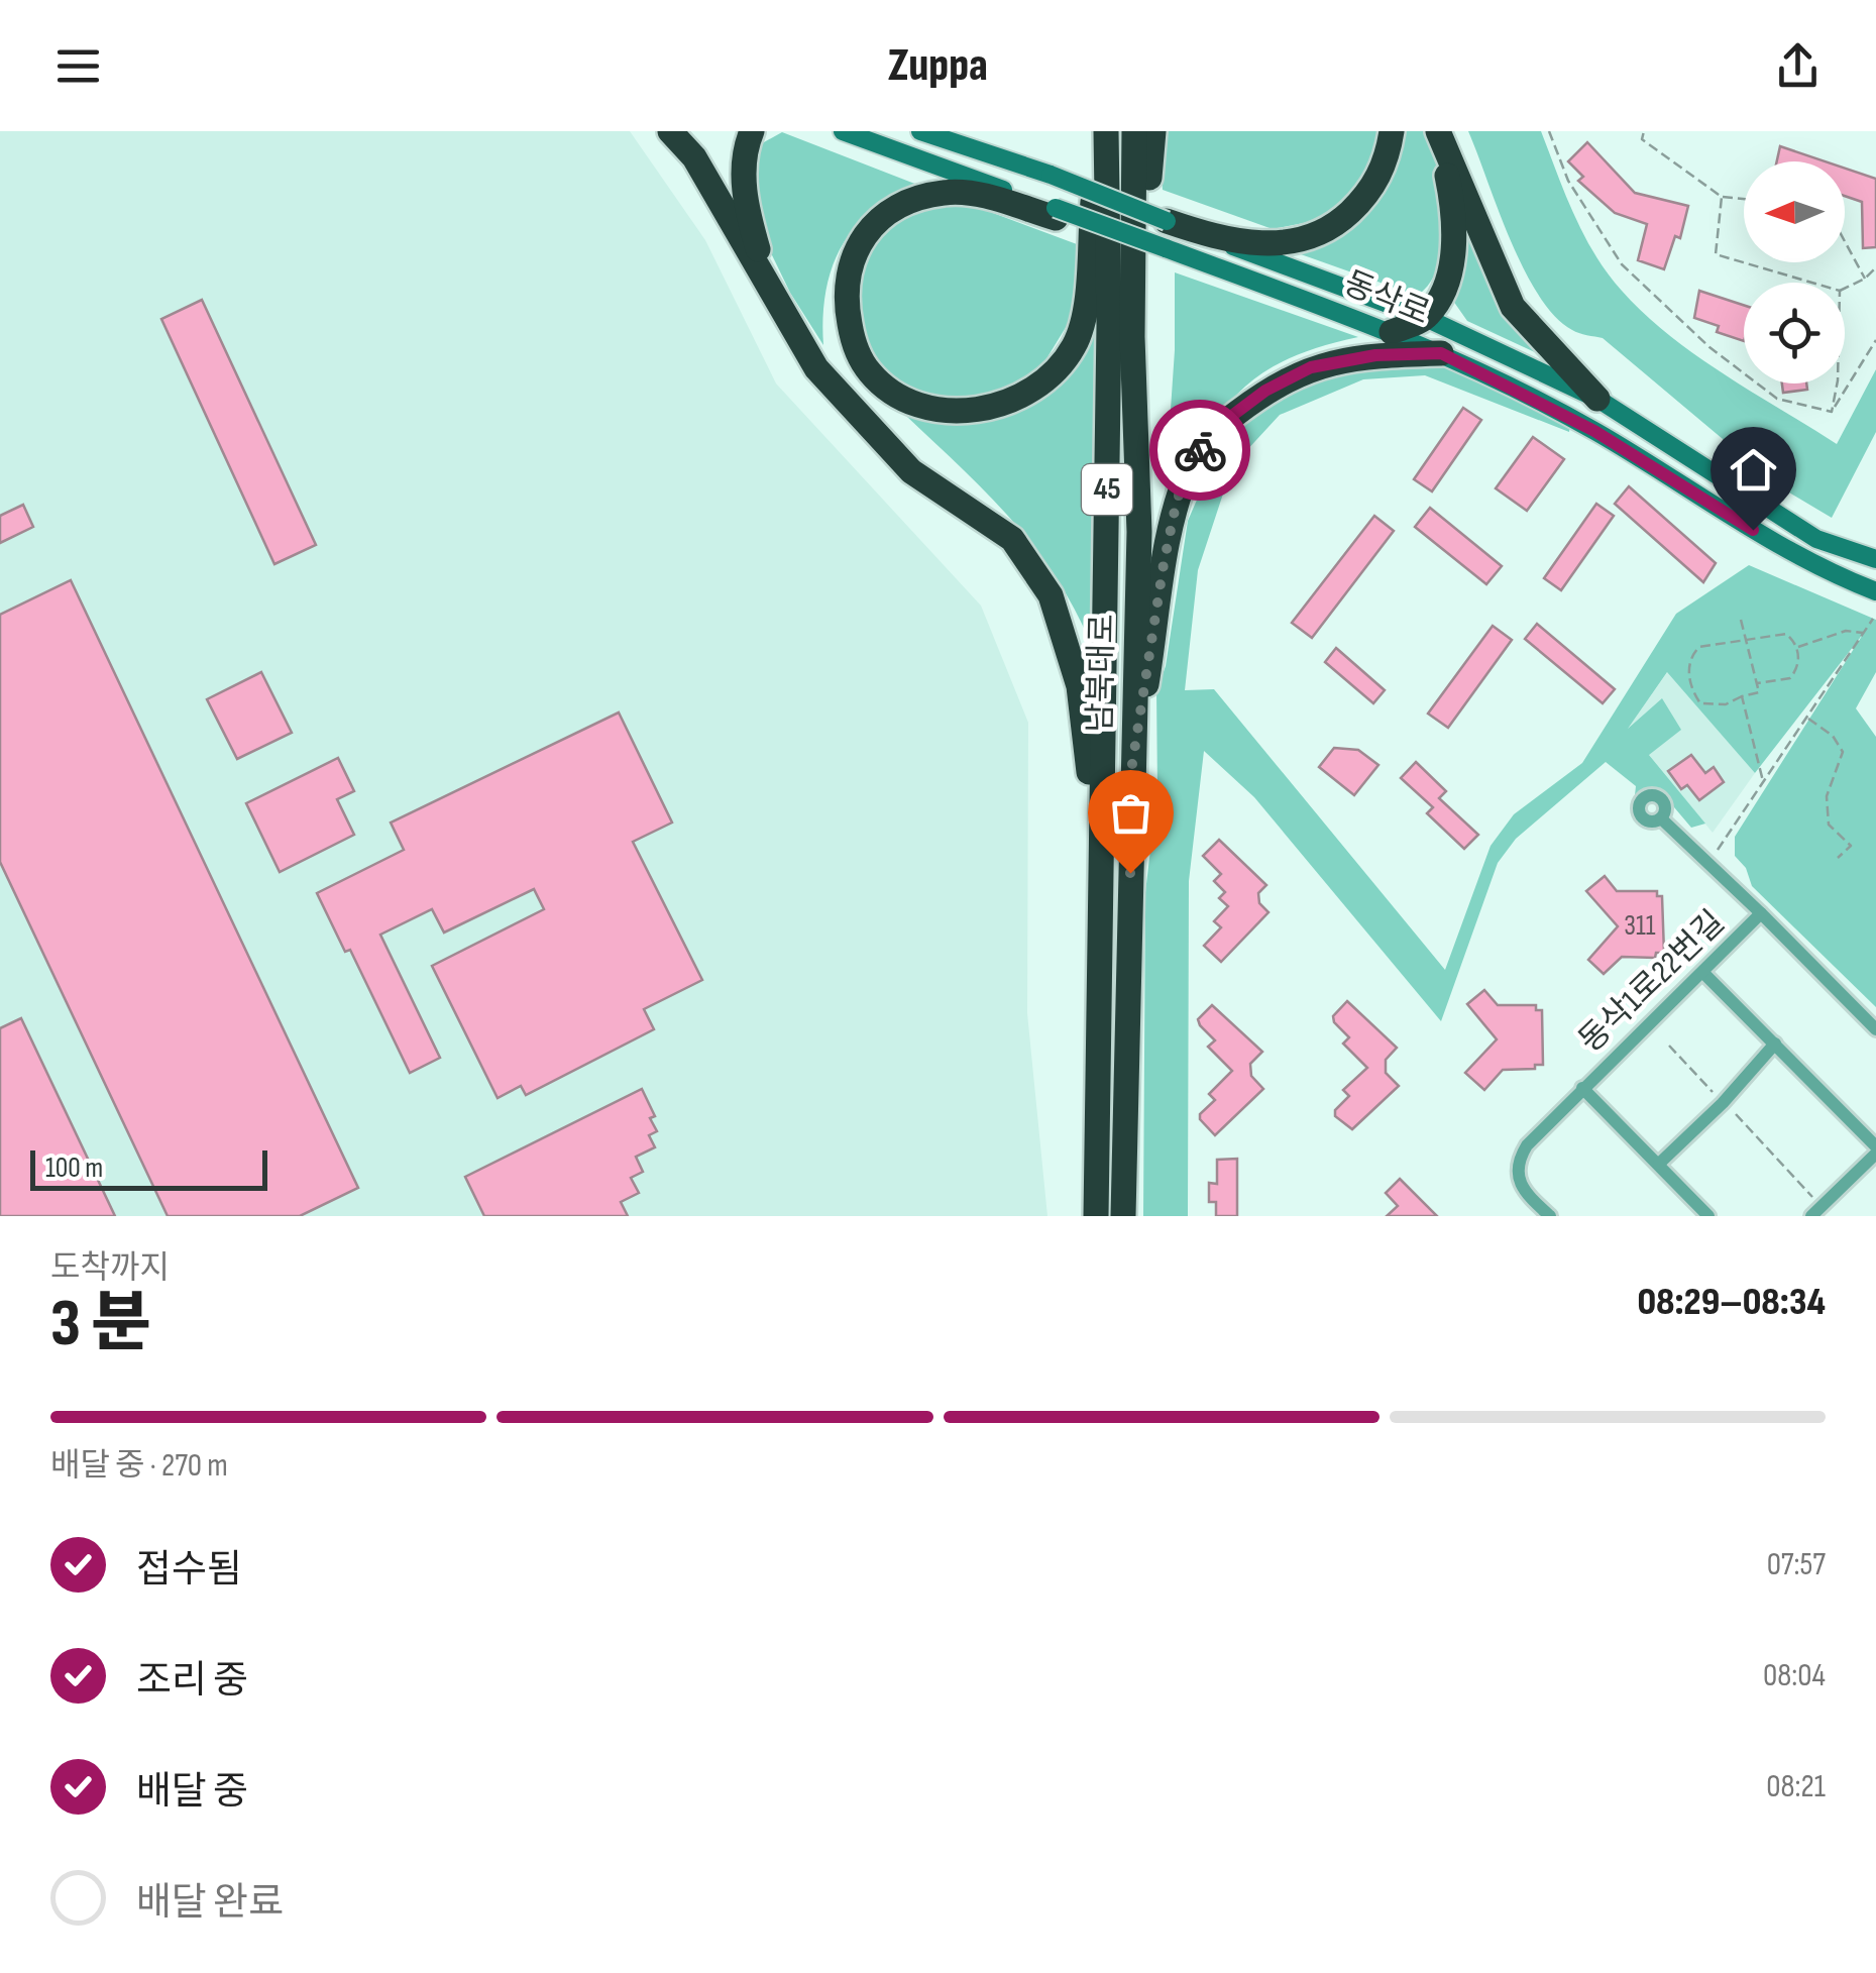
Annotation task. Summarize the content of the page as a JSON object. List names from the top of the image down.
{
  "streets": {
    "highway": ["45", "남북대로"],
    "main road": ["동삭로"],
    "street": ["동삭1로22번길"]
  },
  "house_numbers": ["311"],
  "scale_bar": "100 m",
  "north": "left",
  "page": {
    "header": "Zuppa",
    "scale": "100 m",
    "heading": ["3 분", "도착까지", "08:29–08:34"],
    "bar": "배달 중 · 270 m",
    "list": [
      ["접수됨", "07:57"],
      ["조리 중", "08:04"],
      ["배달 중", "08:21"],
      "배달 완료"
    ]
  }
}
